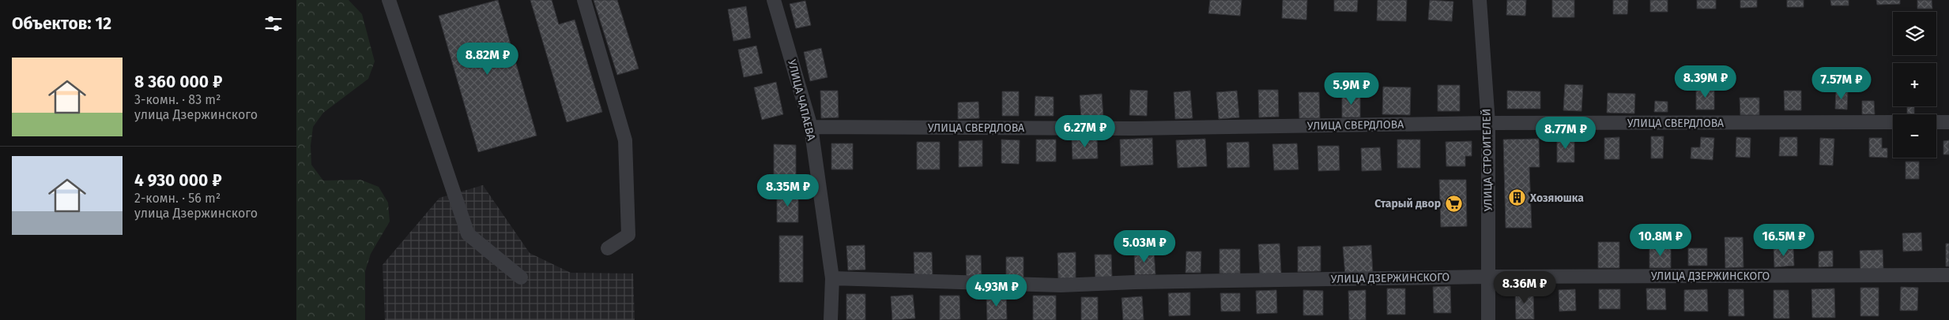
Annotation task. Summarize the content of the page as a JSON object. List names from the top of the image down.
{
  "streets": {
    "street": [
      "УЛИЦА ЧАПАЕВА",
      "УЛИЦА СВЕРДЛОВА",
      "УЛИЦА СТРОИТЕЛЕЙ",
      "УЛИЦА ДЗЕРЖИНСКОГО"
    ]
  },
  "crossings": [
    ["УЛИЦА ЧАПАЕВА", "УЛИЦА СВЕРДЛОВА"],
    ["УЛИЦА ЧАПАЕВА", "УЛИЦА ДЗЕРЖИНСКОГО"],
    ["УЛИЦА СВЕРДЛОВА", "УЛИЦА СТРОИТЕЛЕЙ"],
    ["УЛИЦА СТРОИТЕЛЕЙ", "УЛИЦА ДЗЕРЖИНСКОГО"]
  ],
  "places": {
    "building": ["Хозяюшка"],
    "supermarket": ["Старый двор"]
  },
  "page": {
    "heading": "Объектов: 12",
    "map_buttons": ["+", "−"],
    "price": [
      "8.82M ₽",
      "8.39M ₽",
      "7.57M ₽",
      "5.9M ₽",
      "6.27M ₽",
      "8.77M ₽",
      "8.35M ₽",
      "10.8M ₽",
      "16.5M ₽",
      "5.03M ₽",
      "8.36M ₽",
      "4.93M ₽"
    ],
    "list": [
      {
        "name": "8 360 000 ₽",
        "note": "3-комн. · 83 m² · улица Дзержинского"
      },
      {
        "name": "4 930 000 ₽",
        "note": "2-комн. · 56 m² · улица Дзержинского"
      }
    ]
  }
}
